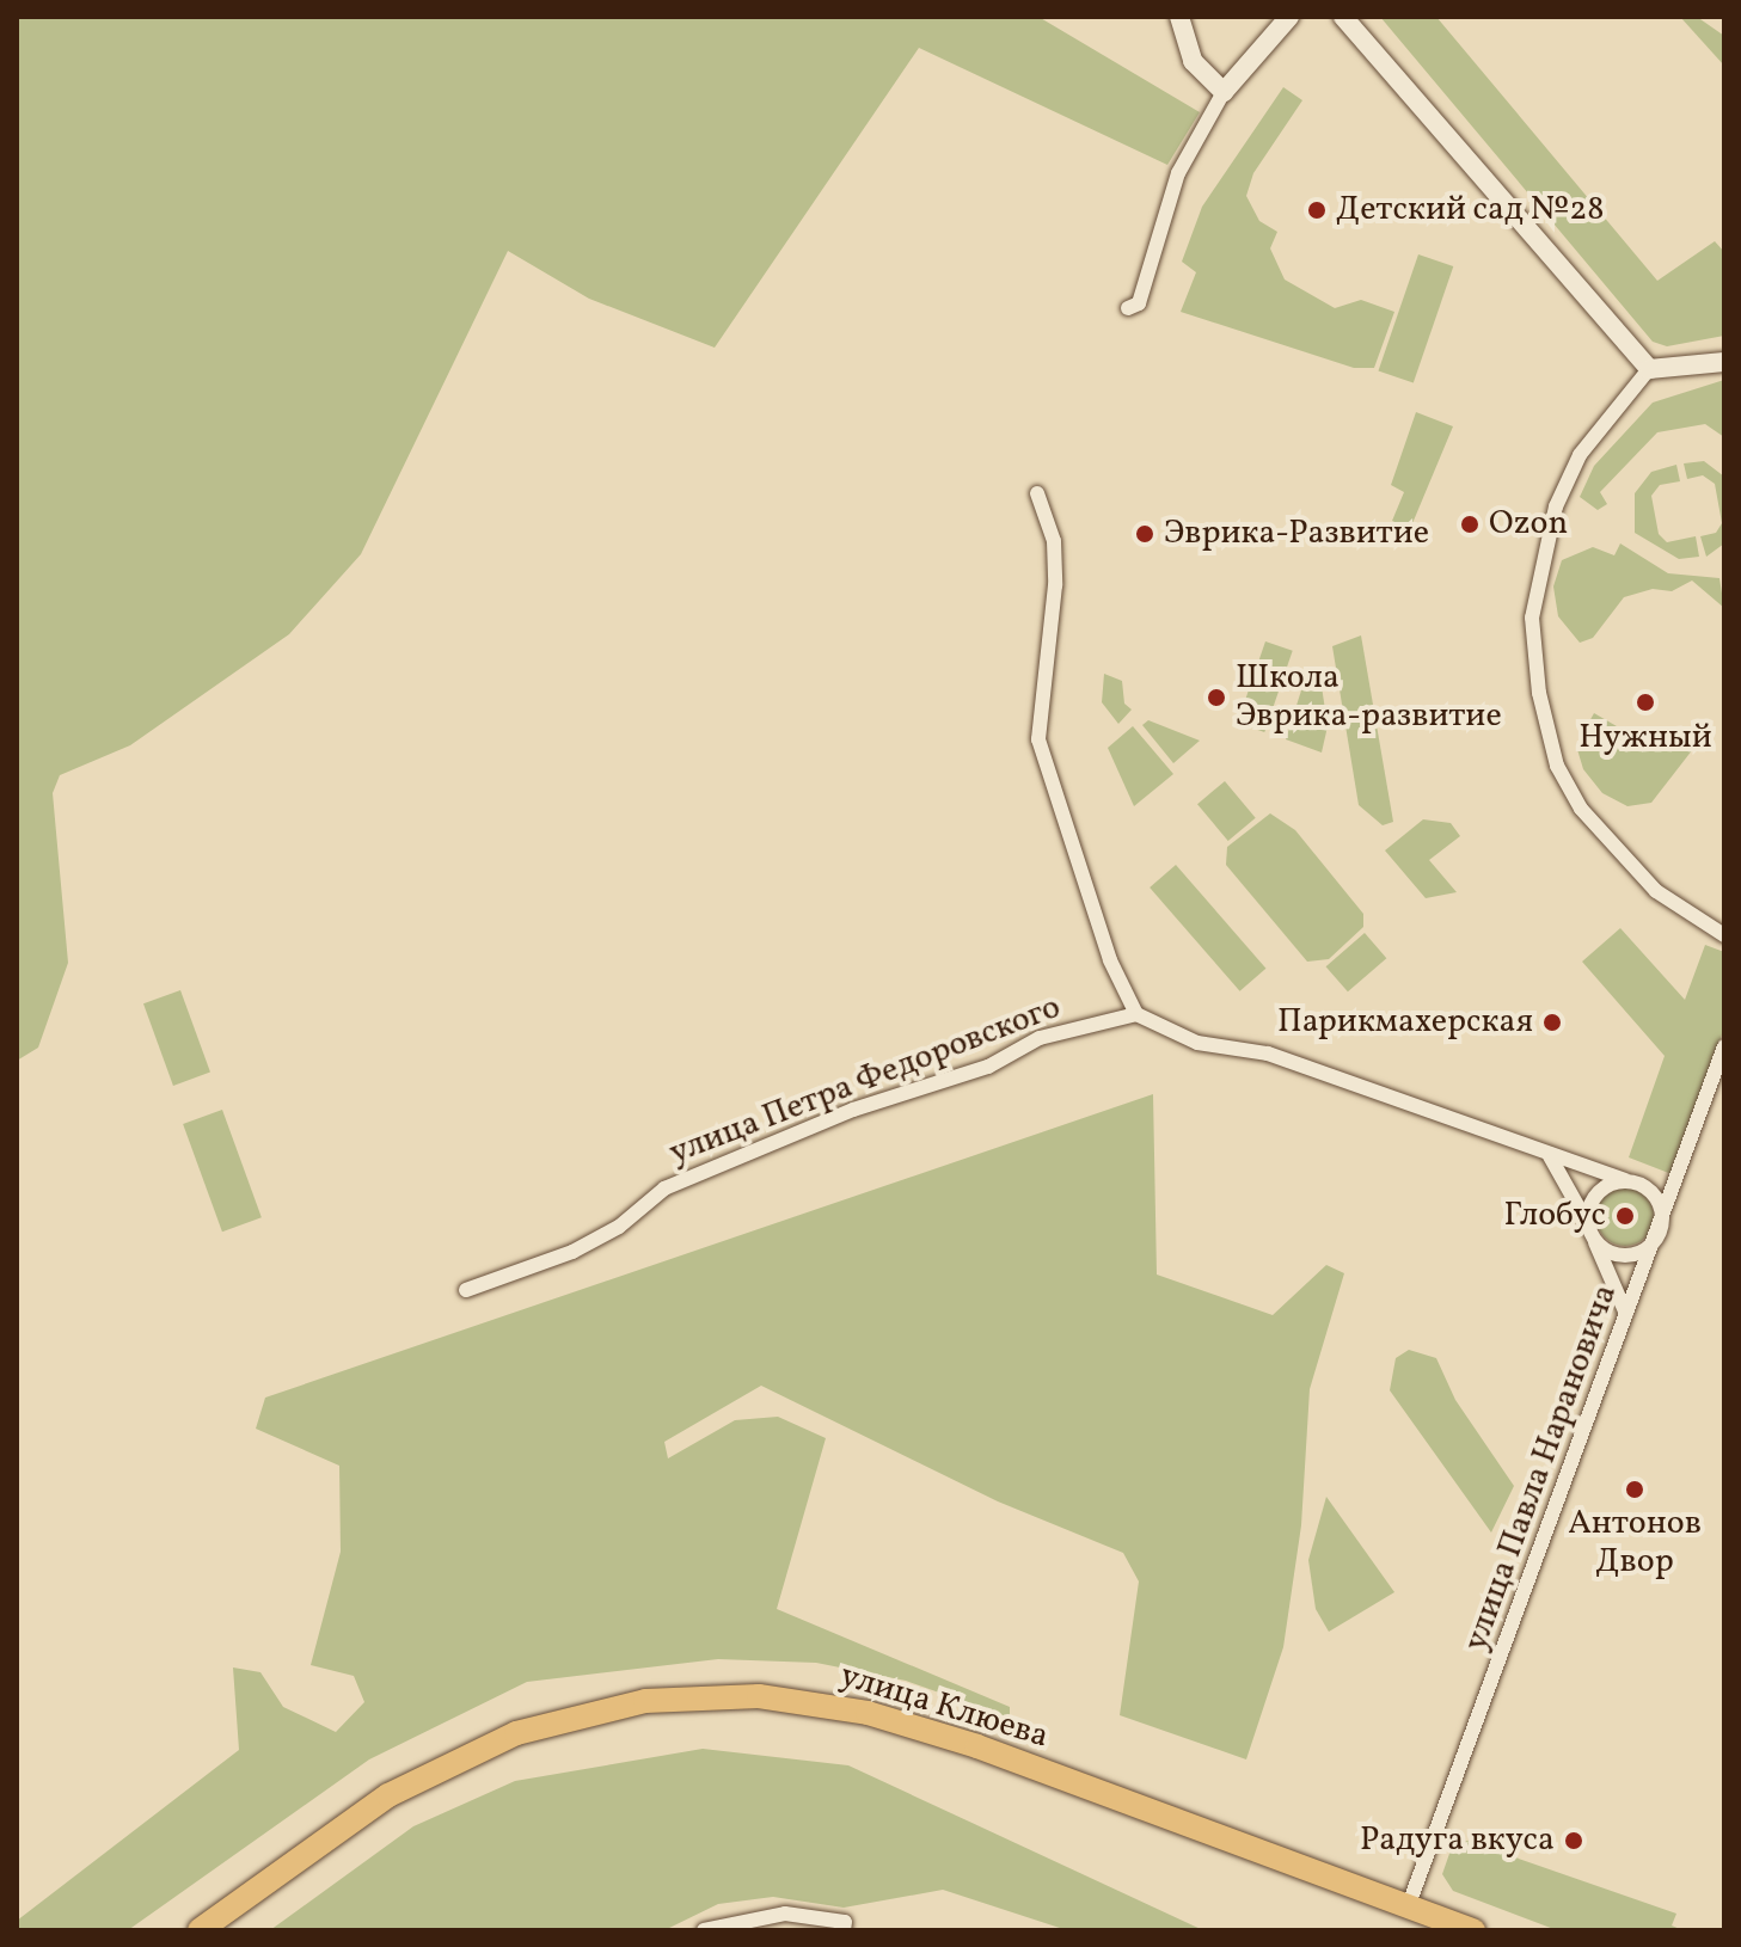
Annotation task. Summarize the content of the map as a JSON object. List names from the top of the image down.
{
  "streets": {
    "main road": ["улица Клюева"],
    "street": ["улица Петра Федоровского", "улица Павла Нарановича"]
  },
  "crossings": [
    ["улица Павла Нарановича", "улица Клюева"]
  ],
  "places": [
    "Детский сад №28",
    "Ozon",
    "Эврика-Развитие",
    "Школа Эврика-развитие",
    "Нужный",
    "Парикмахерская",
    "Глобус",
    "Антонов Двор",
    "Радуга вкуса"
  ]
}
